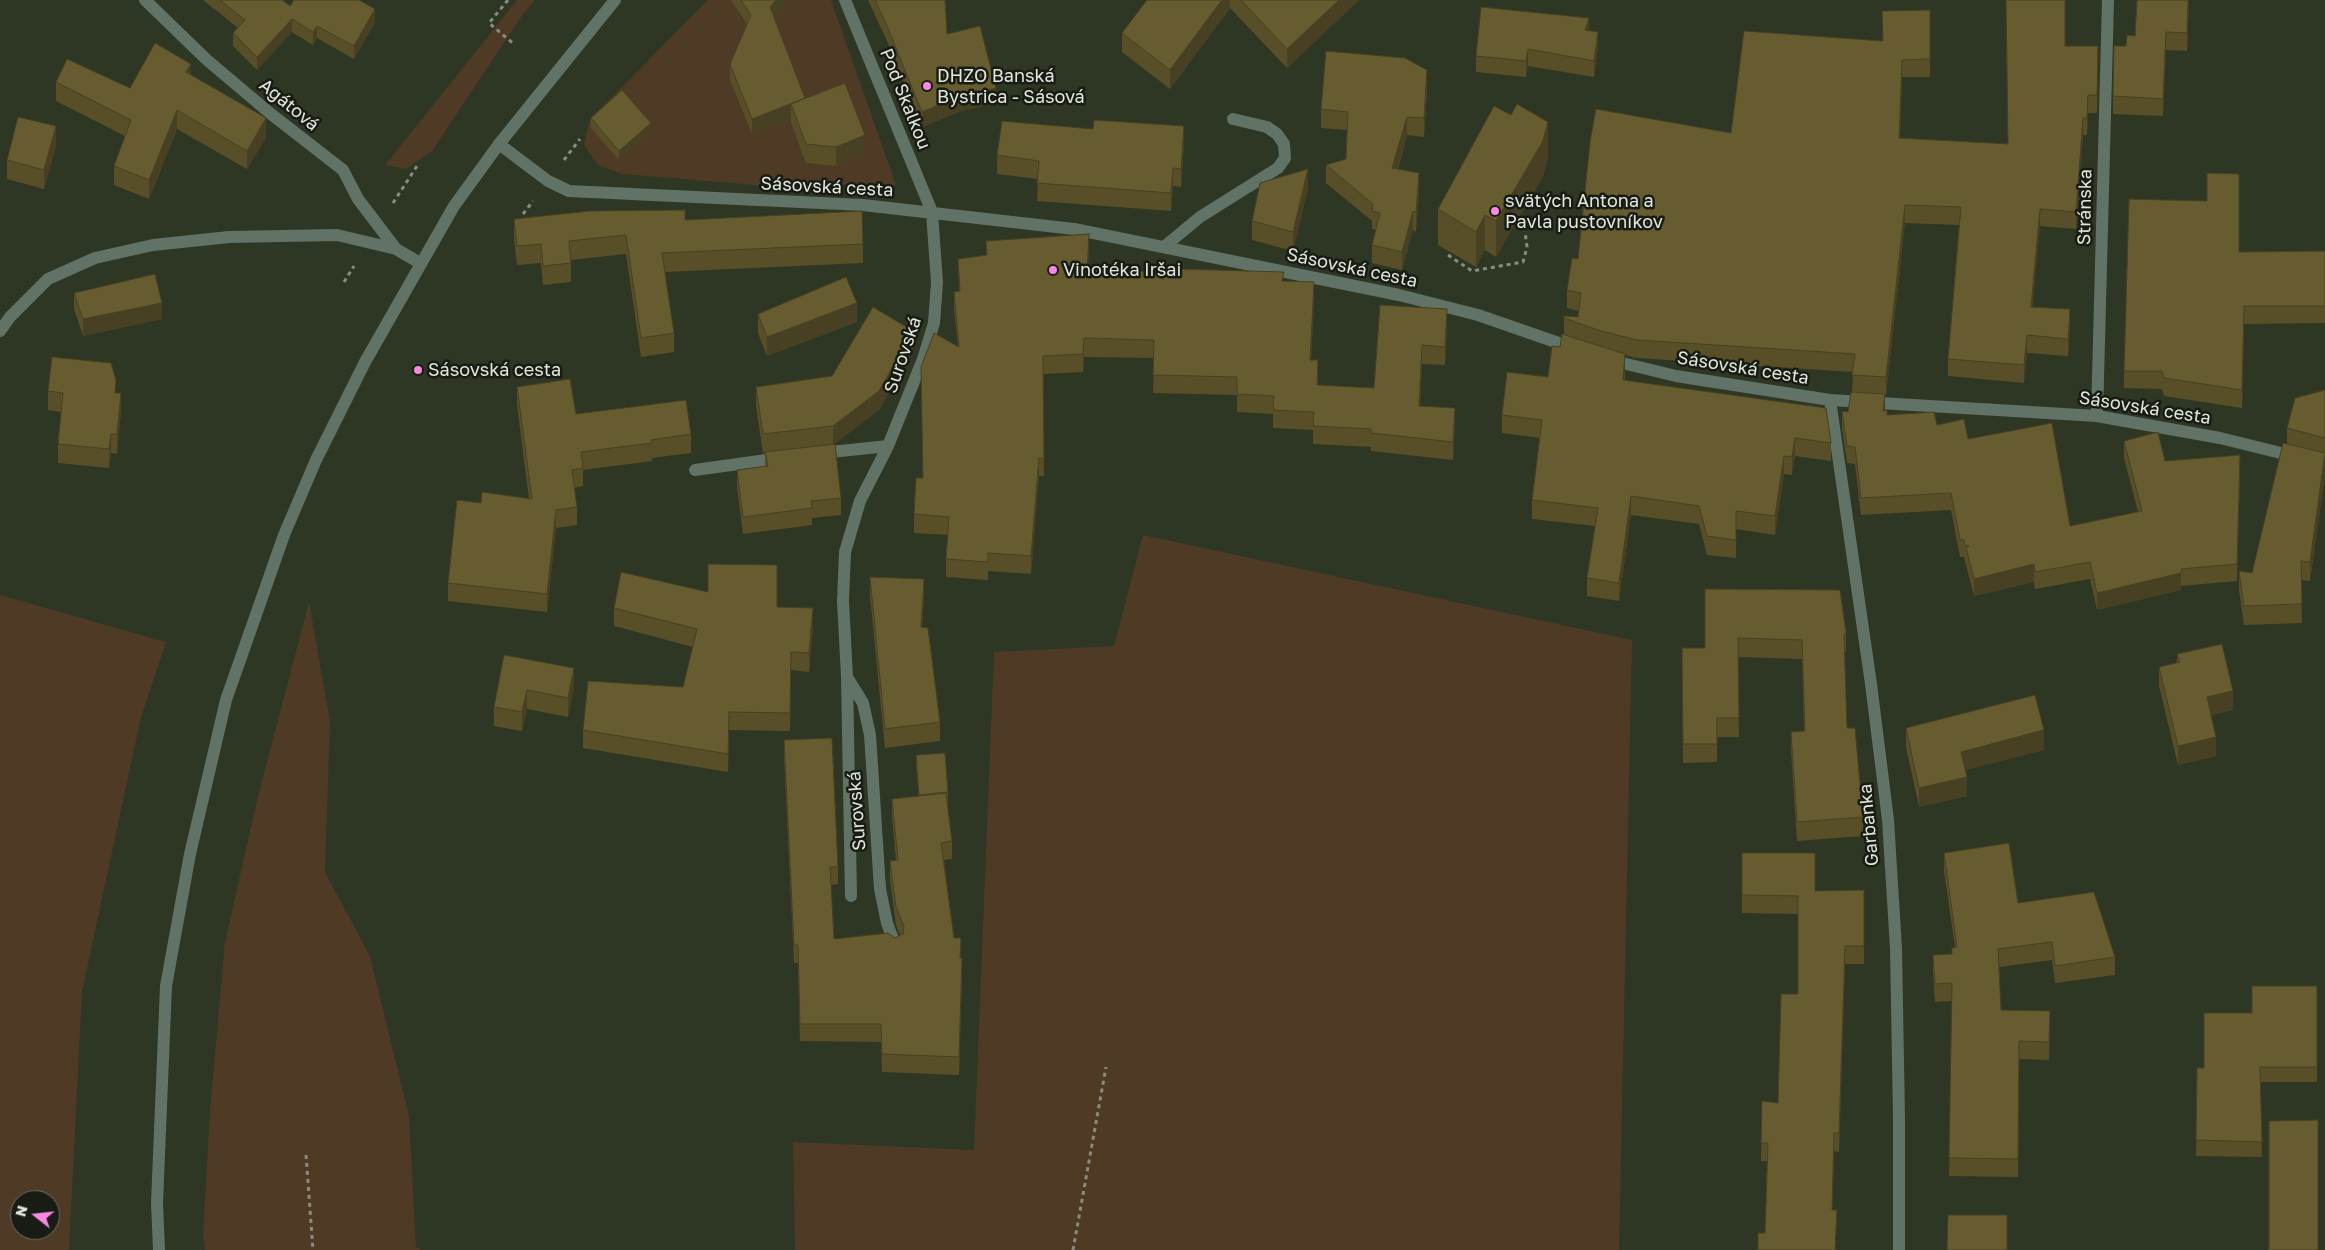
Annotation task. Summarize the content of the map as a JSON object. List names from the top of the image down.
{
  "streets": {
    "street": [
      "Pod Skalkou",
      "Agátová",
      "Sásovská cesta",
      "Stránska",
      "Surovská",
      "Garbanka"
    ]
  },
  "crossings": [
    ["Pod Skalkou", "Sásovská cesta"],
    ["Pod Skalkou", "Surovská"],
    ["Sásovská cesta", "Stránska"],
    ["Sásovská cesta", "Surovská"],
    ["Sásovská cesta", "Garbanka"]
  ],
  "places": [
    "DHZO Banská Bystrica - Sásová",
    "svätých Antona a Pavla pustovníkov",
    "Vinotéka Iršai",
    "Sásovská cesta"
  ],
  "north": "left"
}
